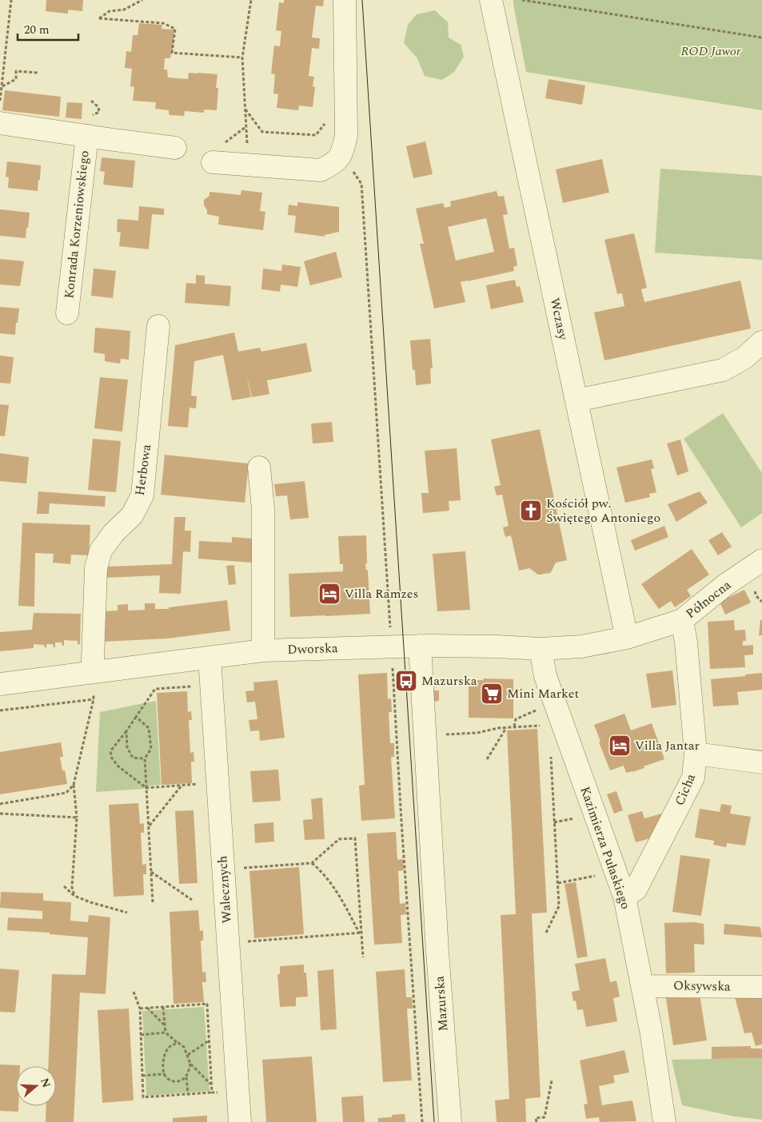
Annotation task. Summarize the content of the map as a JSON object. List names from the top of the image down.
{
  "streets": {
    "street": [
      "Konrada Korzeniowskiego",
      "Wczasy",
      "Herbowa",
      "Północna",
      "Dworska",
      "Cicha",
      "Kazimierza Pułaskiego",
      "Walecznych",
      "Oksywska",
      "Mazurska"
    ]
  },
  "crossings": [
    ["Wczasy", "Północna"],
    ["Wczasy", "Dworska"],
    ["Herbowa", "Dworska"],
    ["Północna", "Dworska"],
    ["Północna", "Cicha"],
    ["Dworska", "Kazimierza Pułaskiego"],
    ["Dworska", "Walecznych"],
    ["Dworska", "Mazurska"],
    ["Cicha", "Kazimierza Pułaskiego"],
    ["Kazimierza Pułaskiego", "Oksywska"]
  ],
  "parks": ["ROD Jawor"],
  "places": {
    "church": ["Kościół pw. Świętego Antoniego"],
    "hotel": ["Villa Ramzes", "Villa Jantar"],
    "bus stop": ["Mazurska"],
    "supermarket": ["Mini Market"]
  },
  "scale_bar": "20 m",
  "north": "right"
}
